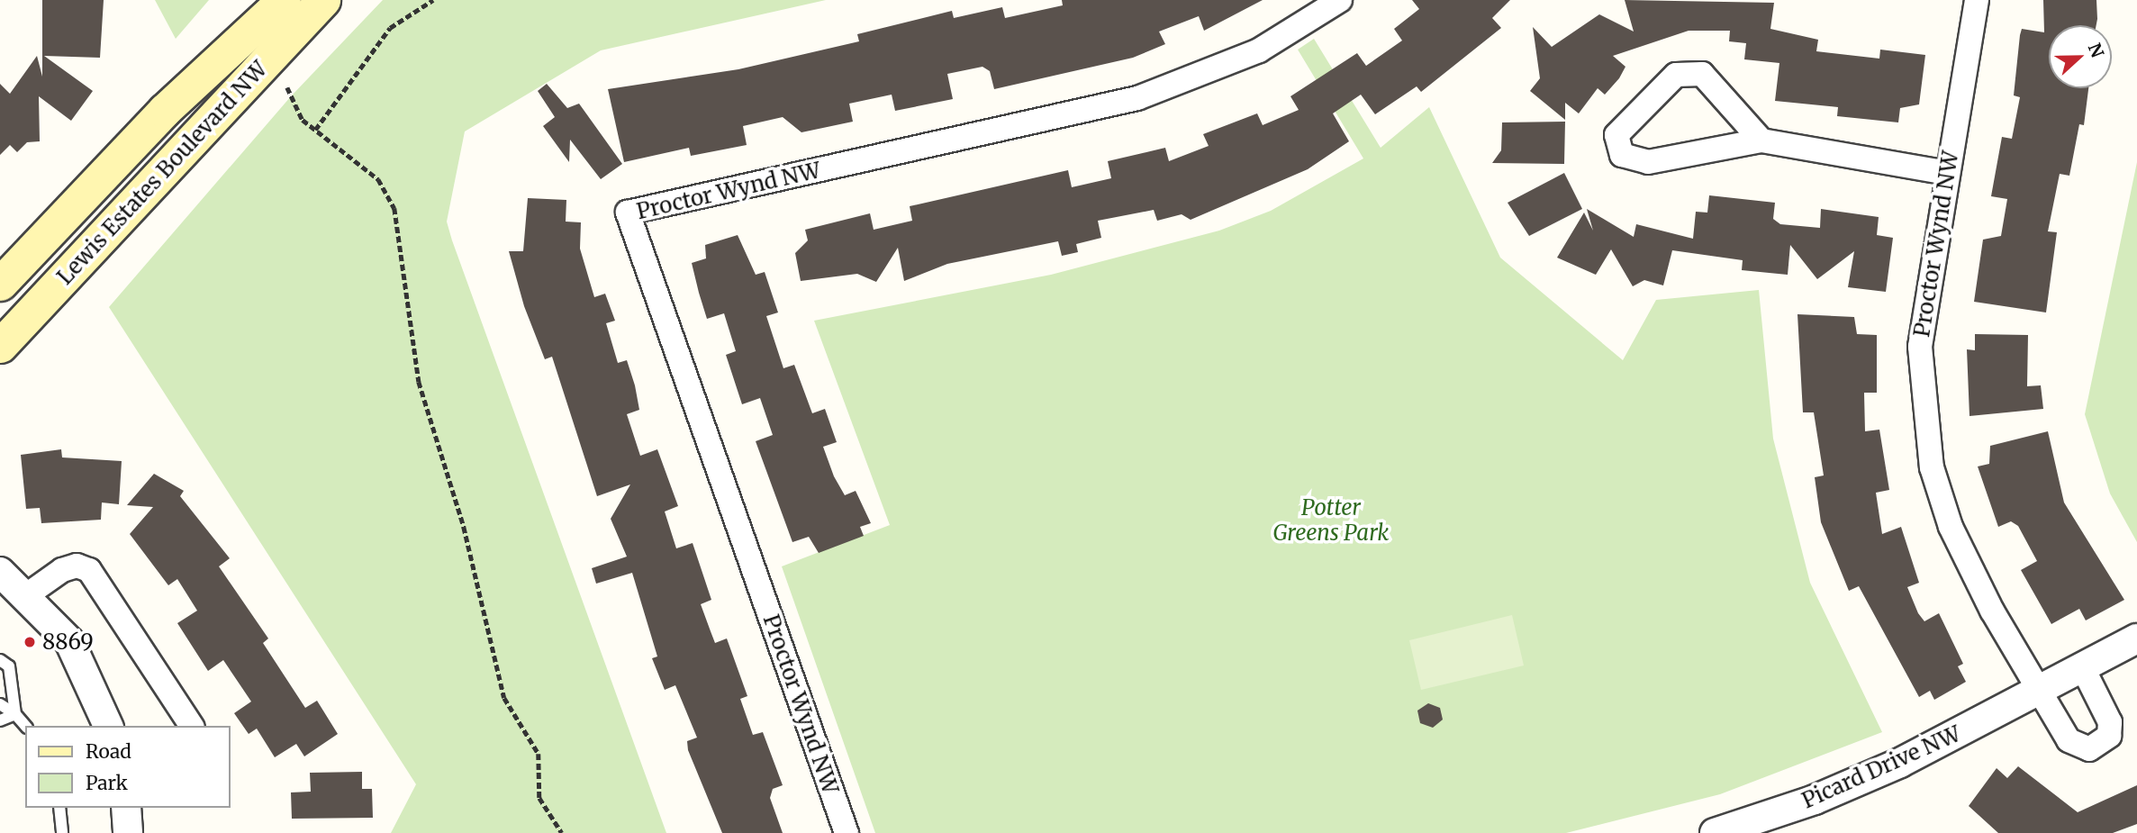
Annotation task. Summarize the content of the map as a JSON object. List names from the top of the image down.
{
  "streets": {
    "main road": ["Lewis Estates Boulevard NW"],
    "street": ["Proctor Wynd NW", "Picard Drive NW"]
  },
  "crossings": [
    ["Proctor Wynd NW", "Picard Drive NW"]
  ],
  "parks": ["Potter Greens Park"],
  "places": ["8869"],
  "legend": ["Road", "Park"],
  "north": "right"
}
